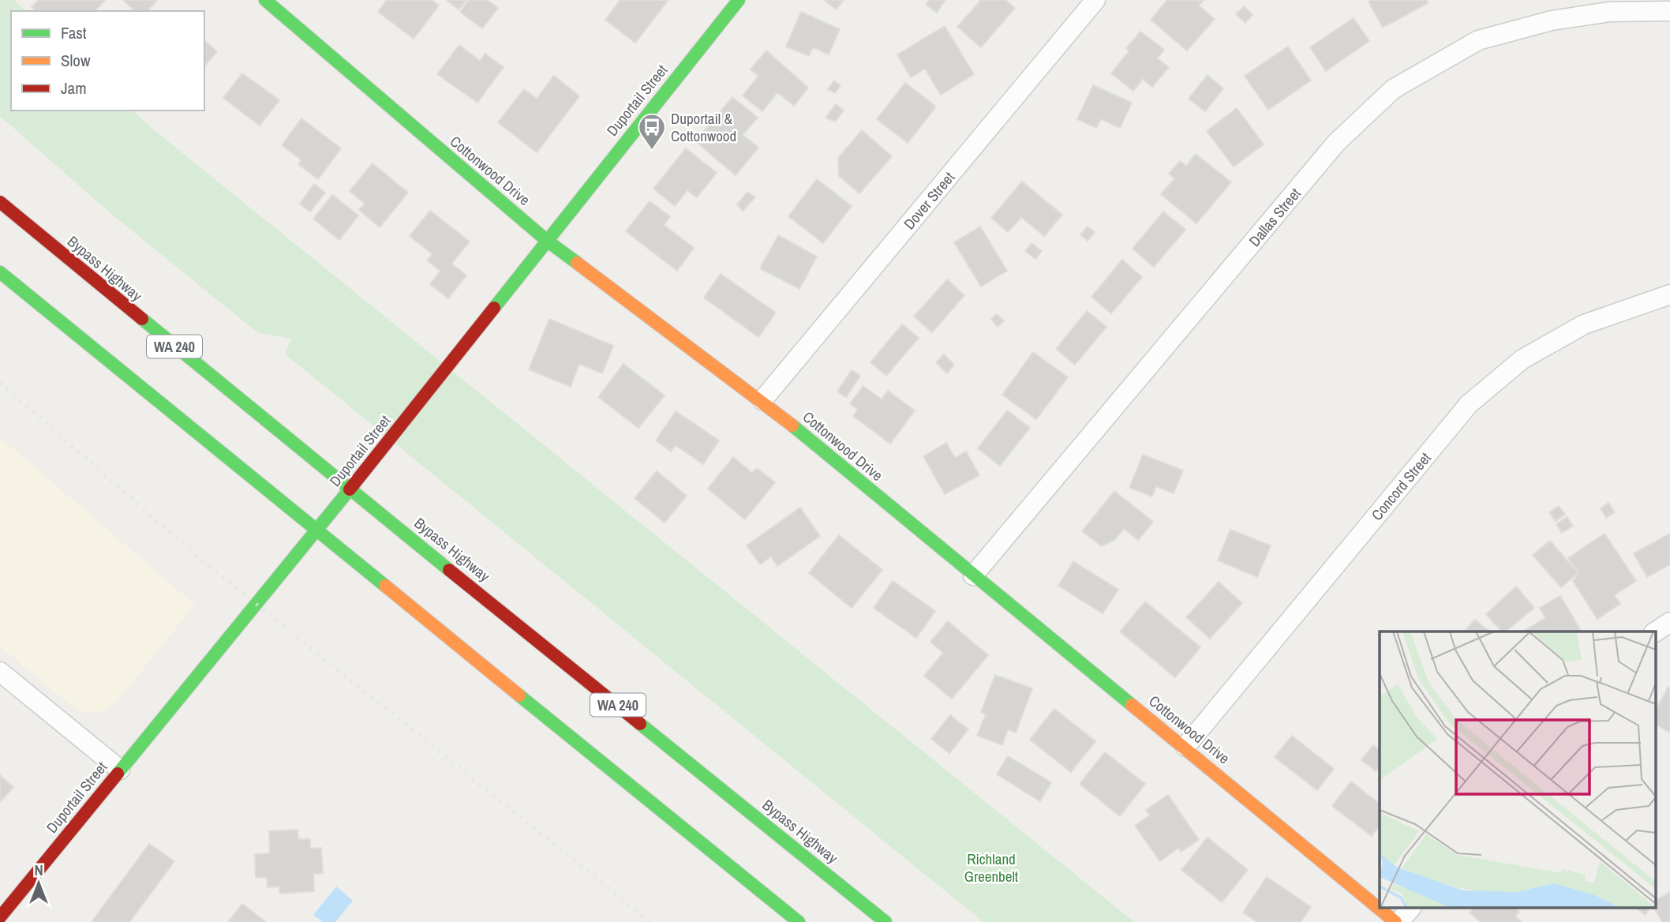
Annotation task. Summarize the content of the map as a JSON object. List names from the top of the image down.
{
  "streets": {
    "main road": [
      "Duportail Street",
      "Cottonwood Drive",
      "Bypass Highway",
      "WA 240"
    ],
    "street": ["Dover Street", "Dallas Street", "Concord Street"]
  },
  "crossings": [
    ["Duportail Street", "Cottonwood Drive"],
    ["Duportail Street", "Bypass Highway"],
    ["Cottonwood Drive", "Dover Street"],
    ["Cottonwood Drive", "Dallas Street"],
    ["Cottonwood Drive", "Concord Street"]
  ],
  "parks": ["Richland Greenbelt"],
  "places": {
    "bus stop": ["Duportail & Cottonwood"]
  },
  "legend": ["Fast", "Slow", "Jam"],
  "north": "top"
}
